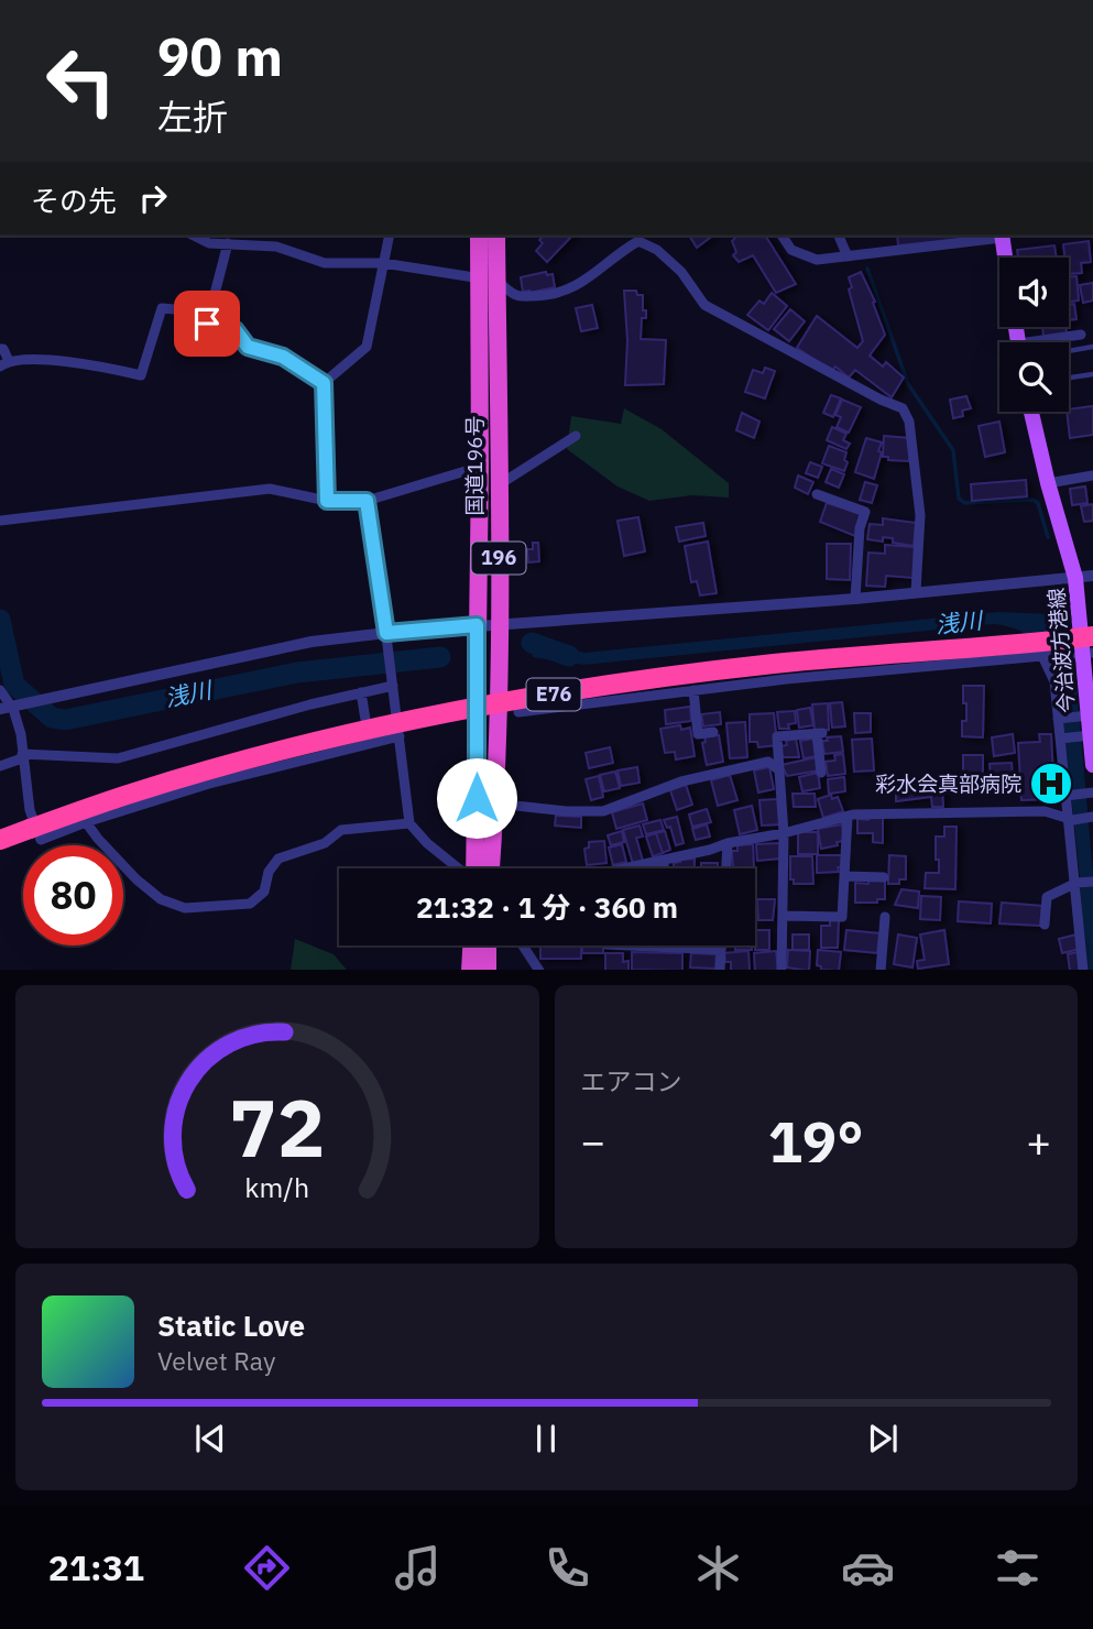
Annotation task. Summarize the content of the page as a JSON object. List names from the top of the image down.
{
  "streets": {
    "highway": ["国道196号", "196", "E76"],
    "main road": ["今治波方港線"]
  },
  "water": ["浅川"],
  "places": {
    "hospital": ["彩水会真部病院"]
  },
  "page": {
    "turn": ["90 m", "左折"],
    "then": "その先",
    "limit": "80",
    "trip": "21:32 · 1 分 · 360 m",
    "tile": "エアコン",
    "heat": ["−", "19°", "+"],
    "song": ["Static Love", "Velvet Ray"],
    "tabs": "21:31",
    "gauge": ["72", "km/h"]
  }
}
